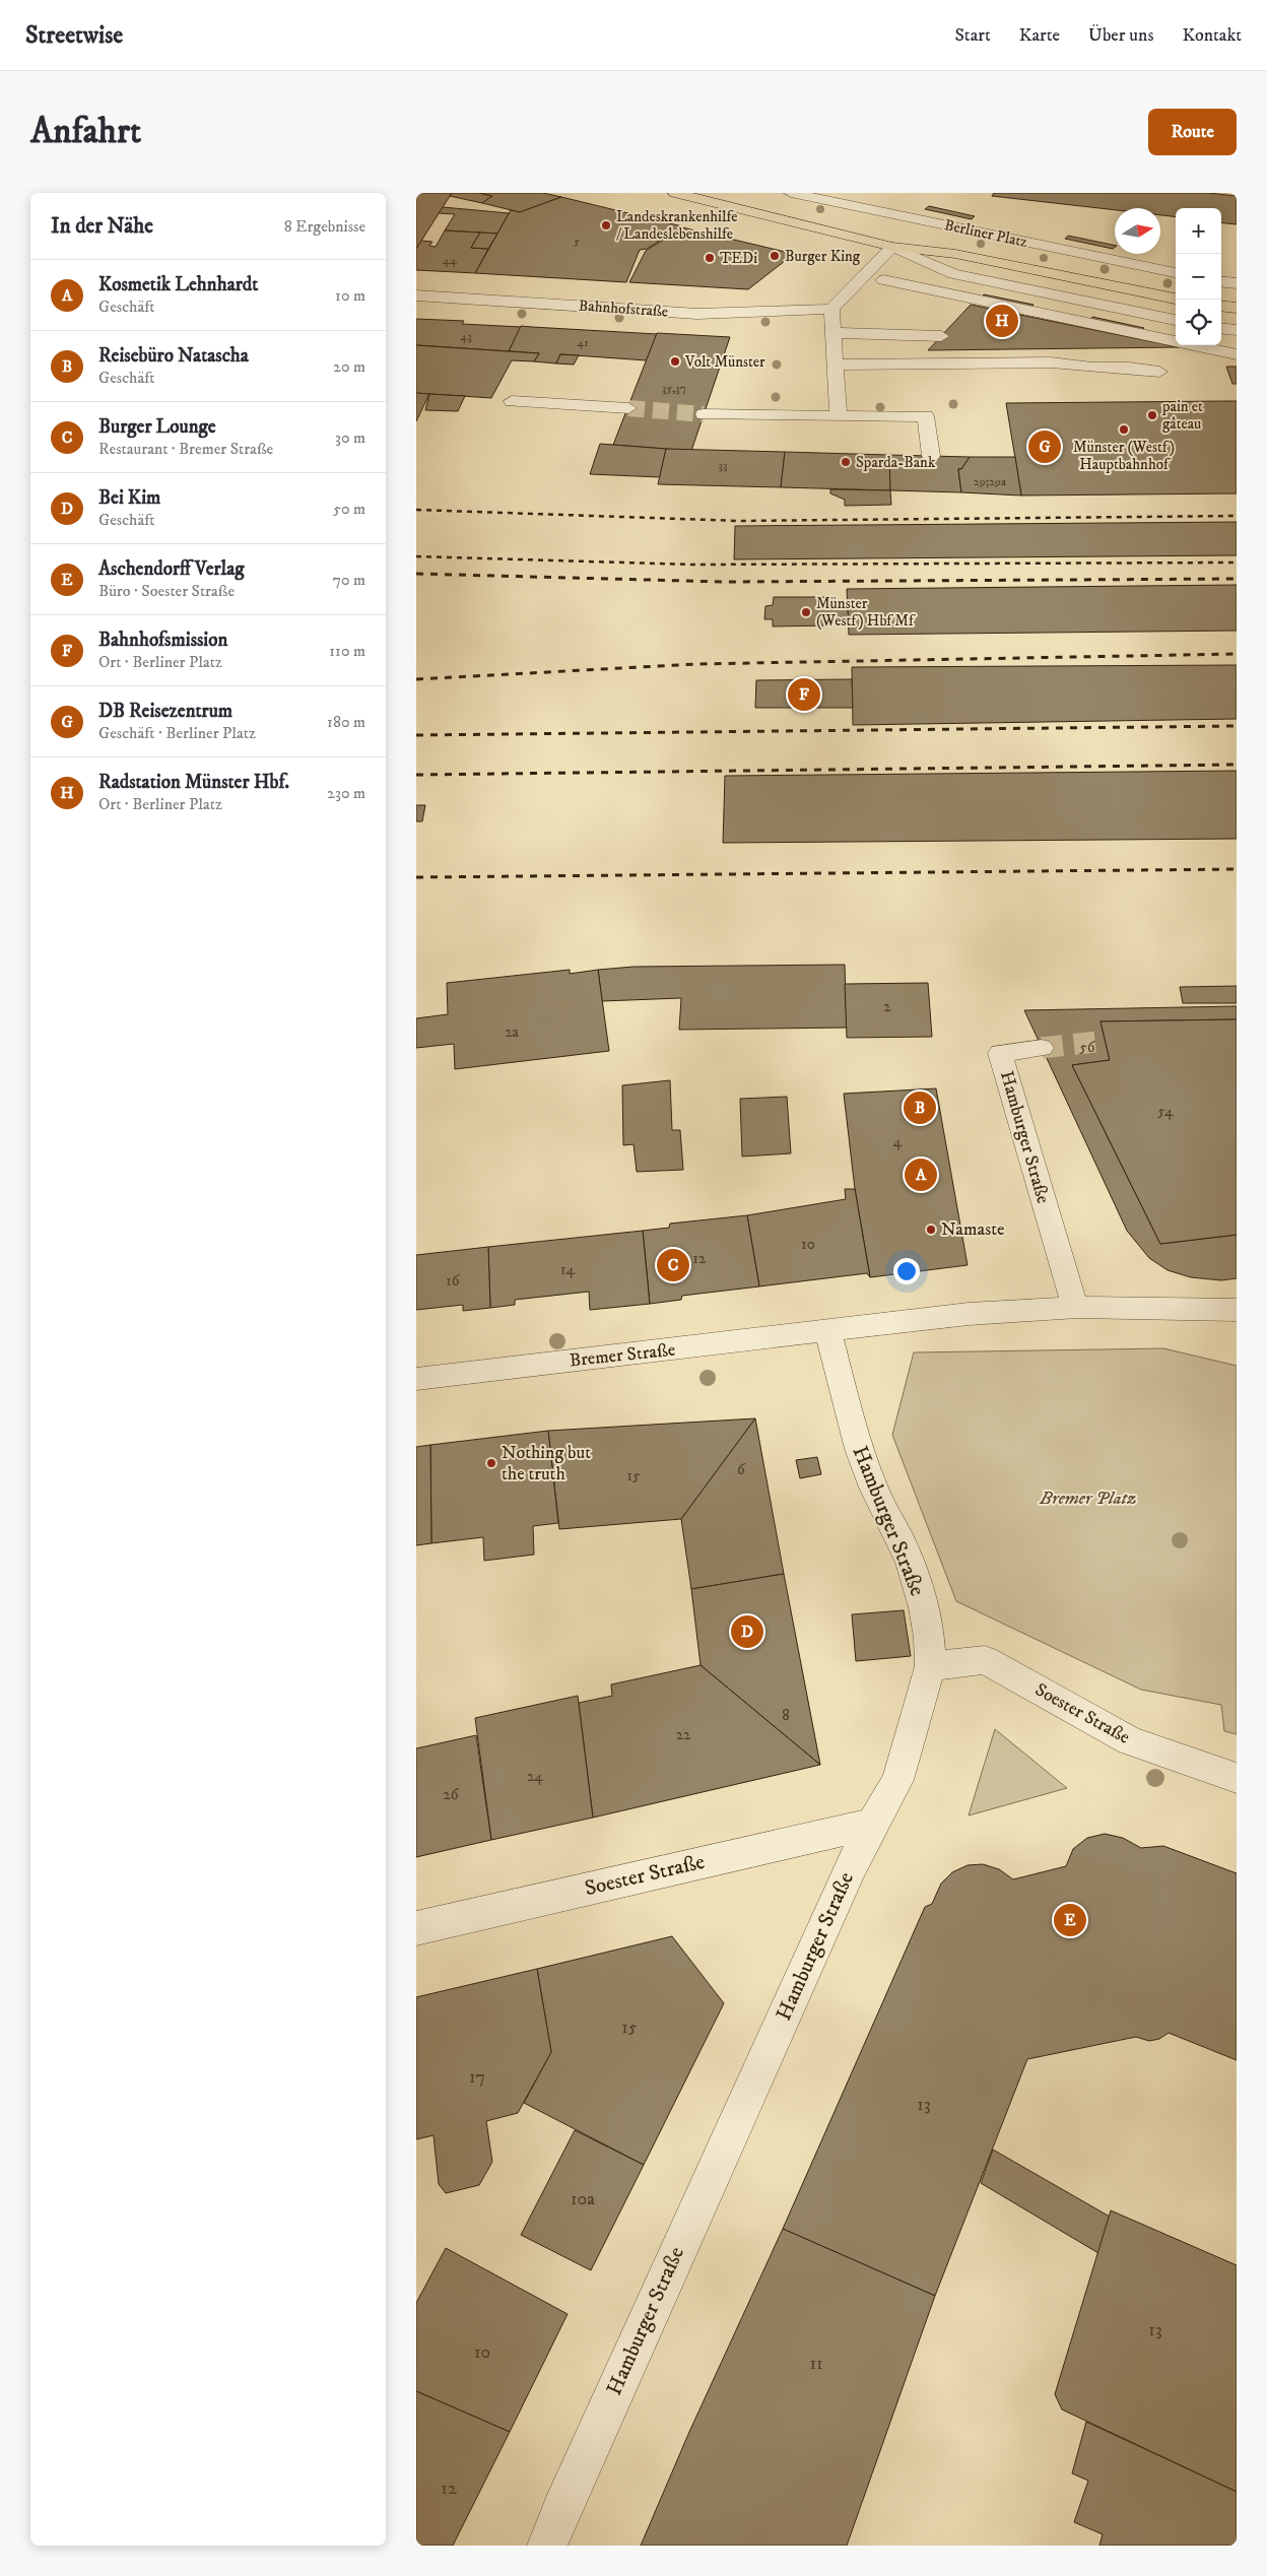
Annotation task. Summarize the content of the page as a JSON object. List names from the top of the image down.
{
  "streets": {
    "main road": ["Berliner Platz"],
    "street": [
      "Bahnhofstraße",
      "Hamburger Straße",
      "Bremer Straße",
      "Soester Straße"
    ]
  },
  "crossings": [
    ["Hamburger Straße", "Bremer Straße"],
    ["Hamburger Straße", "Soester Straße"]
  ],
  "parks": ["Bremer Platz"],
  "places": [
    "Landeskrankenhilfe / Landeslebenshilfe",
    "Burger King",
    "TEDi",
    "Volt Münster",
    "pain et gâteau",
    "Münster (Westf) Hauptbahnhof",
    "Sparda-Bank",
    "Münster (Westf) Hbf Mf",
    "Namaste",
    "Nothing but the truth"
  ],
  "house_numbers": [
    "5",
    "44",
    "43",
    "41",
    "35,37",
    "33",
    "29;29a",
    "2",
    "2a",
    "56",
    "54",
    "4",
    "10",
    "12",
    "14",
    "16",
    "6",
    "15",
    "8",
    "22",
    "24",
    "26",
    "15",
    "17",
    "13",
    "10a",
    "13",
    "10",
    "11",
    "12"
  ],
  "north": "right",
  "page": {
    "header": "Streetwise",
    "nav": [
      "Start",
      "Karte",
      "Über uns",
      "Kontakt"
    ],
    "buttons": "Route",
    "title": "Anfahrt",
    "heading": ["In der Nähe", "8 Ergebnisse"],
    "map_buttons": ["+", "−"],
    "list": [
      {
        "mark": "A",
        "name": "Kosmetik Lehnhardt",
        "note": "Geschäft",
        "value": "10 m"
      },
      {
        "mark": "B",
        "name": "Reisebüro Natascha",
        "note": "Geschäft",
        "value": "20 m"
      },
      {
        "mark": "C",
        "name": "Burger Lounge",
        "note": "Restaurant · Bremer Straße",
        "value": "30 m"
      },
      {
        "mark": "D",
        "name": "Bei Kim",
        "note": "Geschäft",
        "value": "50 m"
      },
      {
        "mark": "E",
        "name": "Aschendorff Verlag",
        "note": "Büro · Soester Straße",
        "value": "70 m"
      },
      {
        "mark": "F",
        "name": "Bahnhofsmission",
        "note": "Ort · Berliner Platz",
        "value": "110 m"
      },
      {
        "mark": "G",
        "name": "DB Reisezentrum",
        "note": "Geschäft · Berliner Platz",
        "value": "180 m"
      },
      {
        "mark": "H",
        "name": "Radstation Münster Hbf.",
        "note": "Ort · Berliner Platz",
        "value": "230 m"
      }
    ],
    "pins": [
      "H",
      "G",
      "F",
      "B",
      "A",
      "C",
      "D",
      "E"
    ]
  }
}
